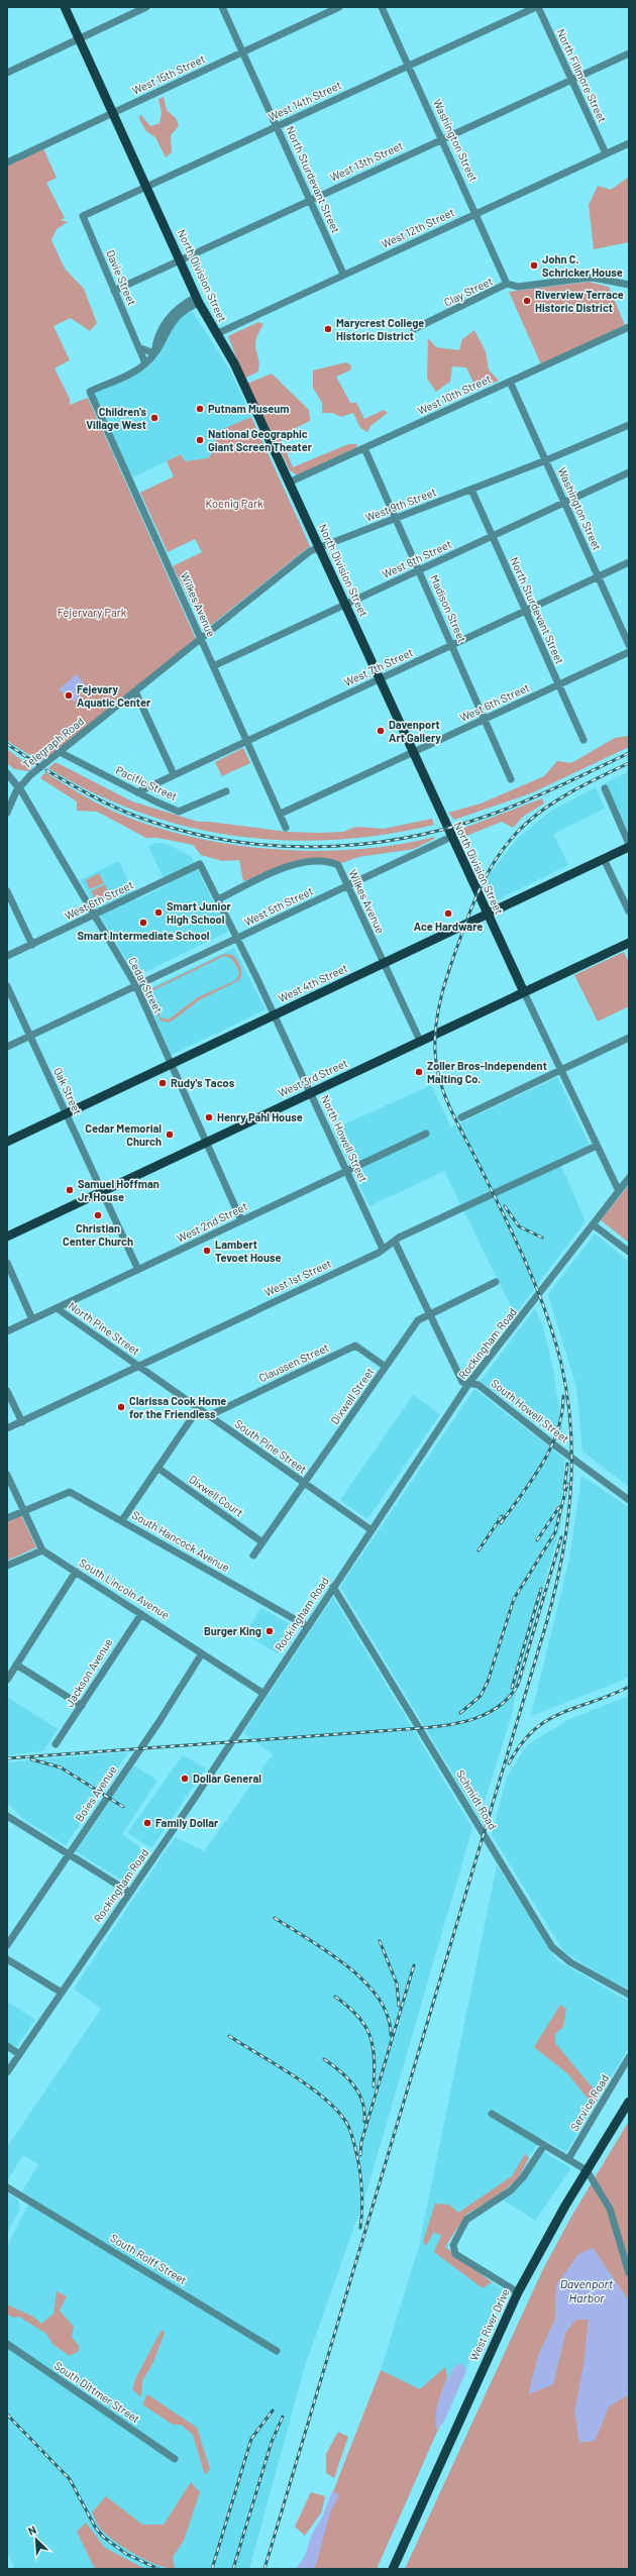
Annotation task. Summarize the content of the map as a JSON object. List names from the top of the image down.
{
  "streets": {
    "main road": [
      "North Division Street",
      "West 4th Street",
      "West 3rd Street",
      "West River Drive"
    ],
    "street": [
      "West 15th Street",
      "North Fillmore Street",
      "West 14th Street",
      "Washington Street",
      "West 13th Street",
      "North Sturdevant Street",
      "West 12th Street",
      "Davie Street",
      "Clay Street",
      "West 10th Street",
      "West 9th Street",
      "West 8th Street",
      "Wilkes Avenue",
      "Madison Street",
      "West 7th Street",
      "West 6th Street",
      "Telegraph Road",
      "Pacific Street",
      "West 5th Street",
      "Cedar Street",
      "Oak Street",
      "North Howell Street",
      "West 2nd Street",
      "West 1st Street",
      "North Pine Street",
      "Rockingham Road",
      "Claussen Street",
      "Dixwell Street",
      "South Howell Street",
      "South Pine Street",
      "Dixwell Court",
      "South Hancock Avenue",
      "South Lincoln Avenue",
      "Jackson Avenue",
      "Boies Avenue",
      "Schmidt Road",
      "Service Road",
      "South Rolff Street",
      "South Dittmer Street"
    ]
  },
  "crossings": [
    ["West 15th Street", "North Sturdevant Street"],
    ["West 15th Street", "North Division Street"],
    ["North Fillmore Street", "West 14th Street"],
    ["North Fillmore Street", "West 13th Street"],
    ["North Fillmore Street", "West 12th Street"],
    ["West 14th Street", "Washington Street"],
    ["West 14th Street", "North Sturdevant Street"],
    ["West 14th Street", "North Division Street"],
    ["West 14th Street", "Davie Street"],
    ["Washington Street", "West 13th Street"],
    ["Washington Street", "West 12th Street"],
    ["Washington Street", "Clay Street"],
    ["Washington Street", "West 10th Street"],
    ["Washington Street", "West 9th Street"],
    ["Washington Street", "West 8th Street"],
    ["Washington Street", "West 7th Street"],
    ["West 13th Street", "North Sturdevant Street"],
    ["West 13th Street", "North Division Street"],
    ["West 13th Street", "Davie Street"],
    ["North Sturdevant Street", "West 12th Street"],
    ["North Sturdevant Street", "West 9th Street"],
    ["North Sturdevant Street", "West 8th Street"],
    ["North Sturdevant Street", "West 7th Street"],
    ["North Sturdevant Street", "West 6th Street"],
    ["West 12th Street", "North Division Street"],
    ["North Division Street", "West 10th Street"],
    ["North Division Street", "West 9th Street"],
    ["North Division Street", "West 8th Street"],
    ["North Division Street", "West 7th Street"],
    ["North Division Street", "West 6th Street"],
    ["North Division Street", "West 5th Street"],
    ["North Division Street", "West 4th Street"],
    ["North Division Street", "West 3rd Street"],
    ["North Division Street", "West 1st Street"],
    ["North Division Street", "Rockingham Road"],
    ["Davie Street", "Wilkes Avenue"],
    ["West 10th Street", "Madison Street"],
    ["West 9th Street", "Wilkes Avenue"],
    ["West 9th Street", "Madison Street"],
    ["West 9th Street", "Telegraph Road"],
    ["West 8th Street", "Wilkes Avenue"],
    ["West 8th Street", "Madison Street"],
    ["Wilkes Avenue", "West 7th Street"],
    ["Wilkes Avenue", "West 6th Street"],
    ["Wilkes Avenue", "Telegraph Road"],
    ["Wilkes Avenue", "West 5th Street"],
    ["Wilkes Avenue", "West 4th Street"],
    ["Wilkes Avenue", "West 3rd Street"],
    ["Wilkes Avenue", "North Howell Street"],
    ["Madison Street", "West 7th Street"],
    ["Madison Street", "West 6th Street"],
    ["West 7th Street", "Pacific Street"],
    ["West 6th Street", "Cedar Street"],
    ["West 6th Street", "North Howell Street"],
    ["Telegraph Road", "Pacific Street"],
    ["Telegraph Road", "Cedar Street"],
    ["West 5th Street", "Cedar Street"],
    ["West 5th Street", "Oak Street"],
    ["West 5th Street", "North Howell Street"],
    ["West 4th Street", "Cedar Street"],
    ["West 4th Street", "Oak Street"],
    ["West 4th Street", "North Howell Street"],
    ["Cedar Street", "West 3rd Street"],
    ["Cedar Street", "West 2nd Street"],
    ["West 3rd Street", "Oak Street"],
    ["West 3rd Street", "North Howell Street"],
    ["Oak Street", "West 2nd Street"],
    ["North Howell Street", "West 2nd Street"],
    ["North Howell Street", "West 1st Street"],
    ["West 2nd Street", "North Pine Street"],
    ["West 1st Street", "North Pine Street"],
    ["West 1st Street", "South Howell Street"],
    ["West 1st Street", "South Pine Street"],
    ["North Pine Street", "South Pine Street"],
    ["Rockingham Road", "South Howell Street"],
    ["Rockingham Road", "South Pine Street"],
    ["Rockingham Road", "South Hancock Avenue"],
    ["Rockingham Road", "South Lincoln Avenue"],
    ["Rockingham Road", "Schmidt Road"],
    ["Claussen Street", "Dixwell Street"],
    ["Claussen Street", "South Pine Street"],
    ["Dixwell Street", "South Howell Street"],
    ["Dixwell Street", "South Pine Street"],
    ["Dixwell Street", "Dixwell Court"],
    ["South Lincoln Avenue", "Jackson Avenue"],
    ["South Lincoln Avenue", "Boies Avenue"]
  ],
  "water": ["Davenport Harbor"],
  "parks": ["Koenig Park", "Fejervary Park"],
  "places": [
    "John C. Schricker House",
    "Riverview Terrace Historic District",
    "Marycrest College Historic District",
    "Putnam Museum",
    "Children's Village West",
    "National Geographic Giant Screen Theater",
    "Fejevary Aquatic Center",
    "Davenport Art Gallery",
    "Smart Junior High School",
    "Ace Hardware",
    "Smart Intermediate School",
    "Zoller Bros-Independent Malting Co.",
    "Rudy's Tacos",
    "Henry Pahl House",
    "Cedar Memorial Church",
    "Samuel Hoffman Jr. House",
    "Christian Center Church",
    "Lambert Tevoet House",
    "Clarissa Cook Home for the Friendless",
    "Burger King",
    "Dollar General",
    "Family Dollar"
  ],
  "north": "top left"
}
